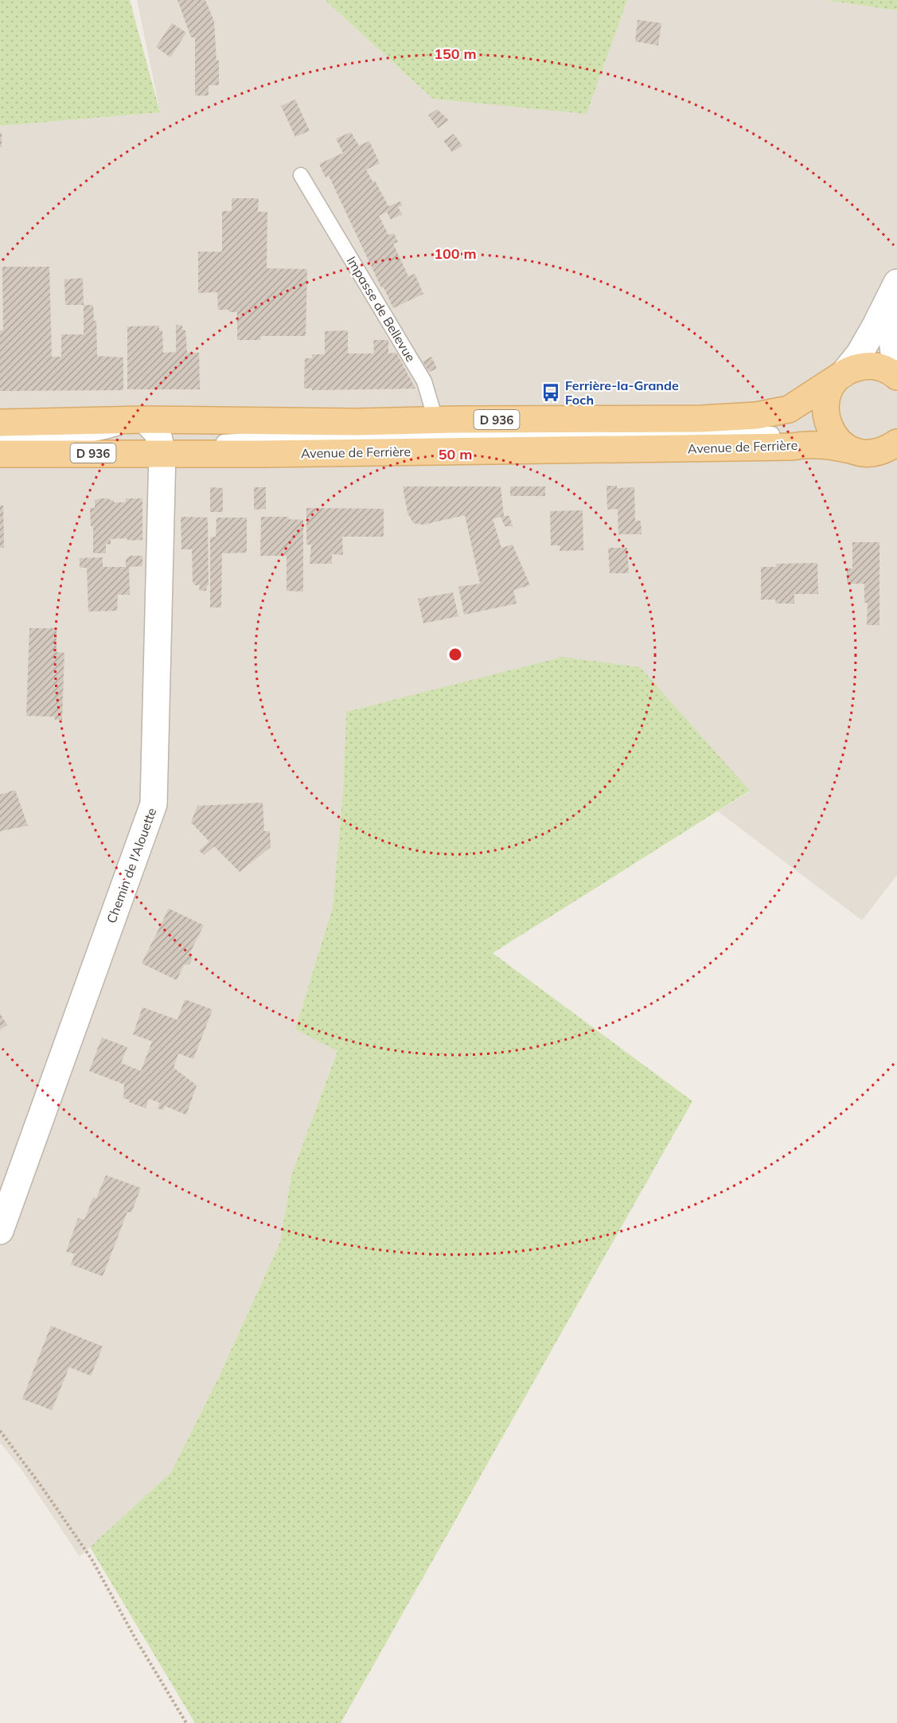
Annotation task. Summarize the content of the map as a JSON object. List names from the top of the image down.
{
  "streets": {
    "main road": ["D 936", "Avenue de Ferrière"],
    "street": ["Chemin de l'Alouette"],
    "lane": ["Impasse de Bellevue"]
  },
  "crossings": [
    ["Impasse de Bellevue", "Avenue de Ferrière"],
    ["Avenue de Ferrière", "Chemin de l'Alouette"]
  ],
  "places": {
    "bus stop": ["Ferrière-la-Grande Foch"]
  },
  "rings": ["150 m", "100 m", "50 m"]
}
